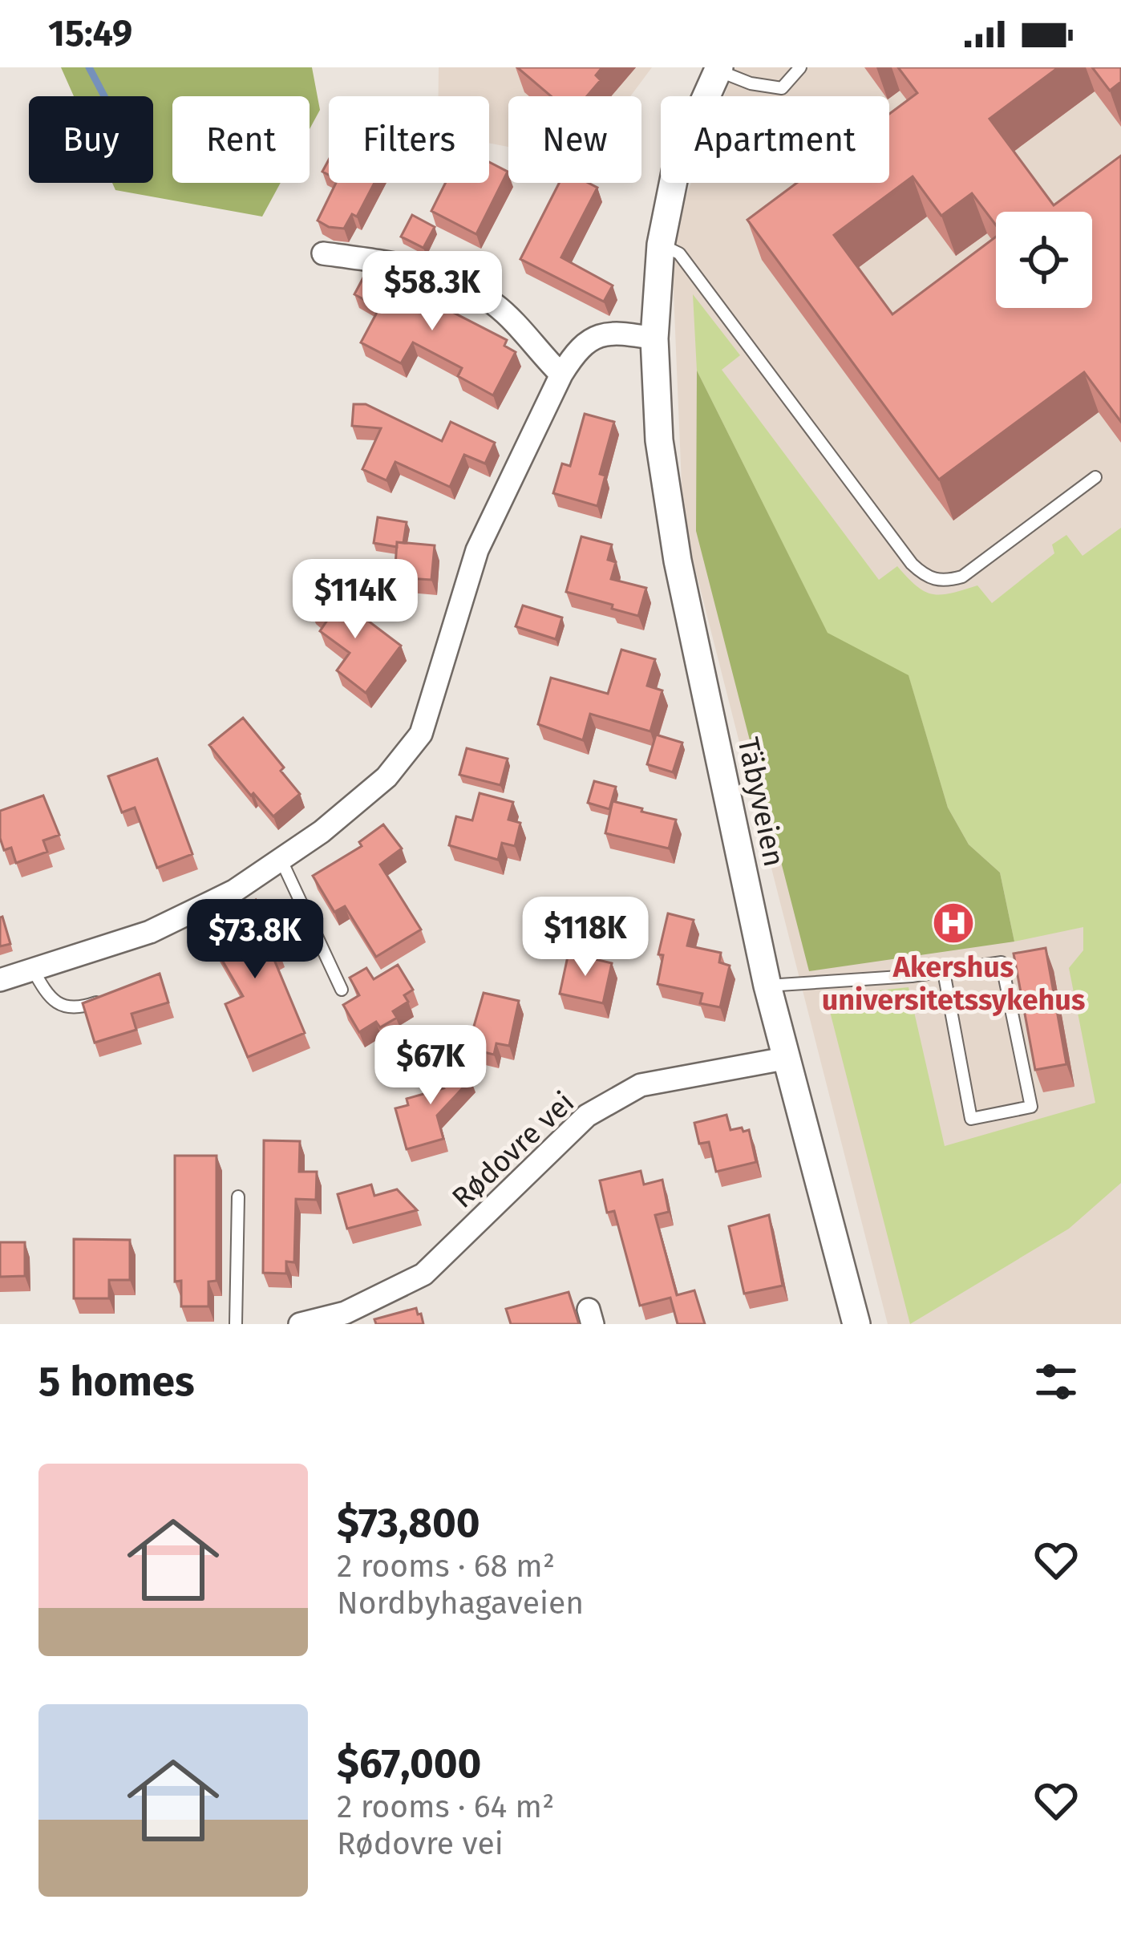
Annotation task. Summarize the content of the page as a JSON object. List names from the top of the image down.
{
  "streets": {
    "street": ["Täbyveien", "Rødovre vei"]
  },
  "crossings": [
    ["Täbyveien", "Rødovre vei"]
  ],
  "places": {
    "hospital": ["Akershus universitetssykehus"]
  },
  "page": {
    "status": "15:49",
    "chip": [
      "Buy",
      "Rent",
      "Filters",
      "New",
      "Apartment"
    ],
    "price": [
      "$58.3K",
      "$114K",
      "$118K",
      "$73.8K",
      "$67K"
    ],
    "heading": "5 homes",
    "list": [
      {
        "name": "$73,800",
        "note": "2 rooms · 68 m² · Nordbyhagaveien"
      },
      {
        "name": "$67,000",
        "note": "2 rooms · 64 m² · Rødovre vei"
      }
    ]
  }
}
